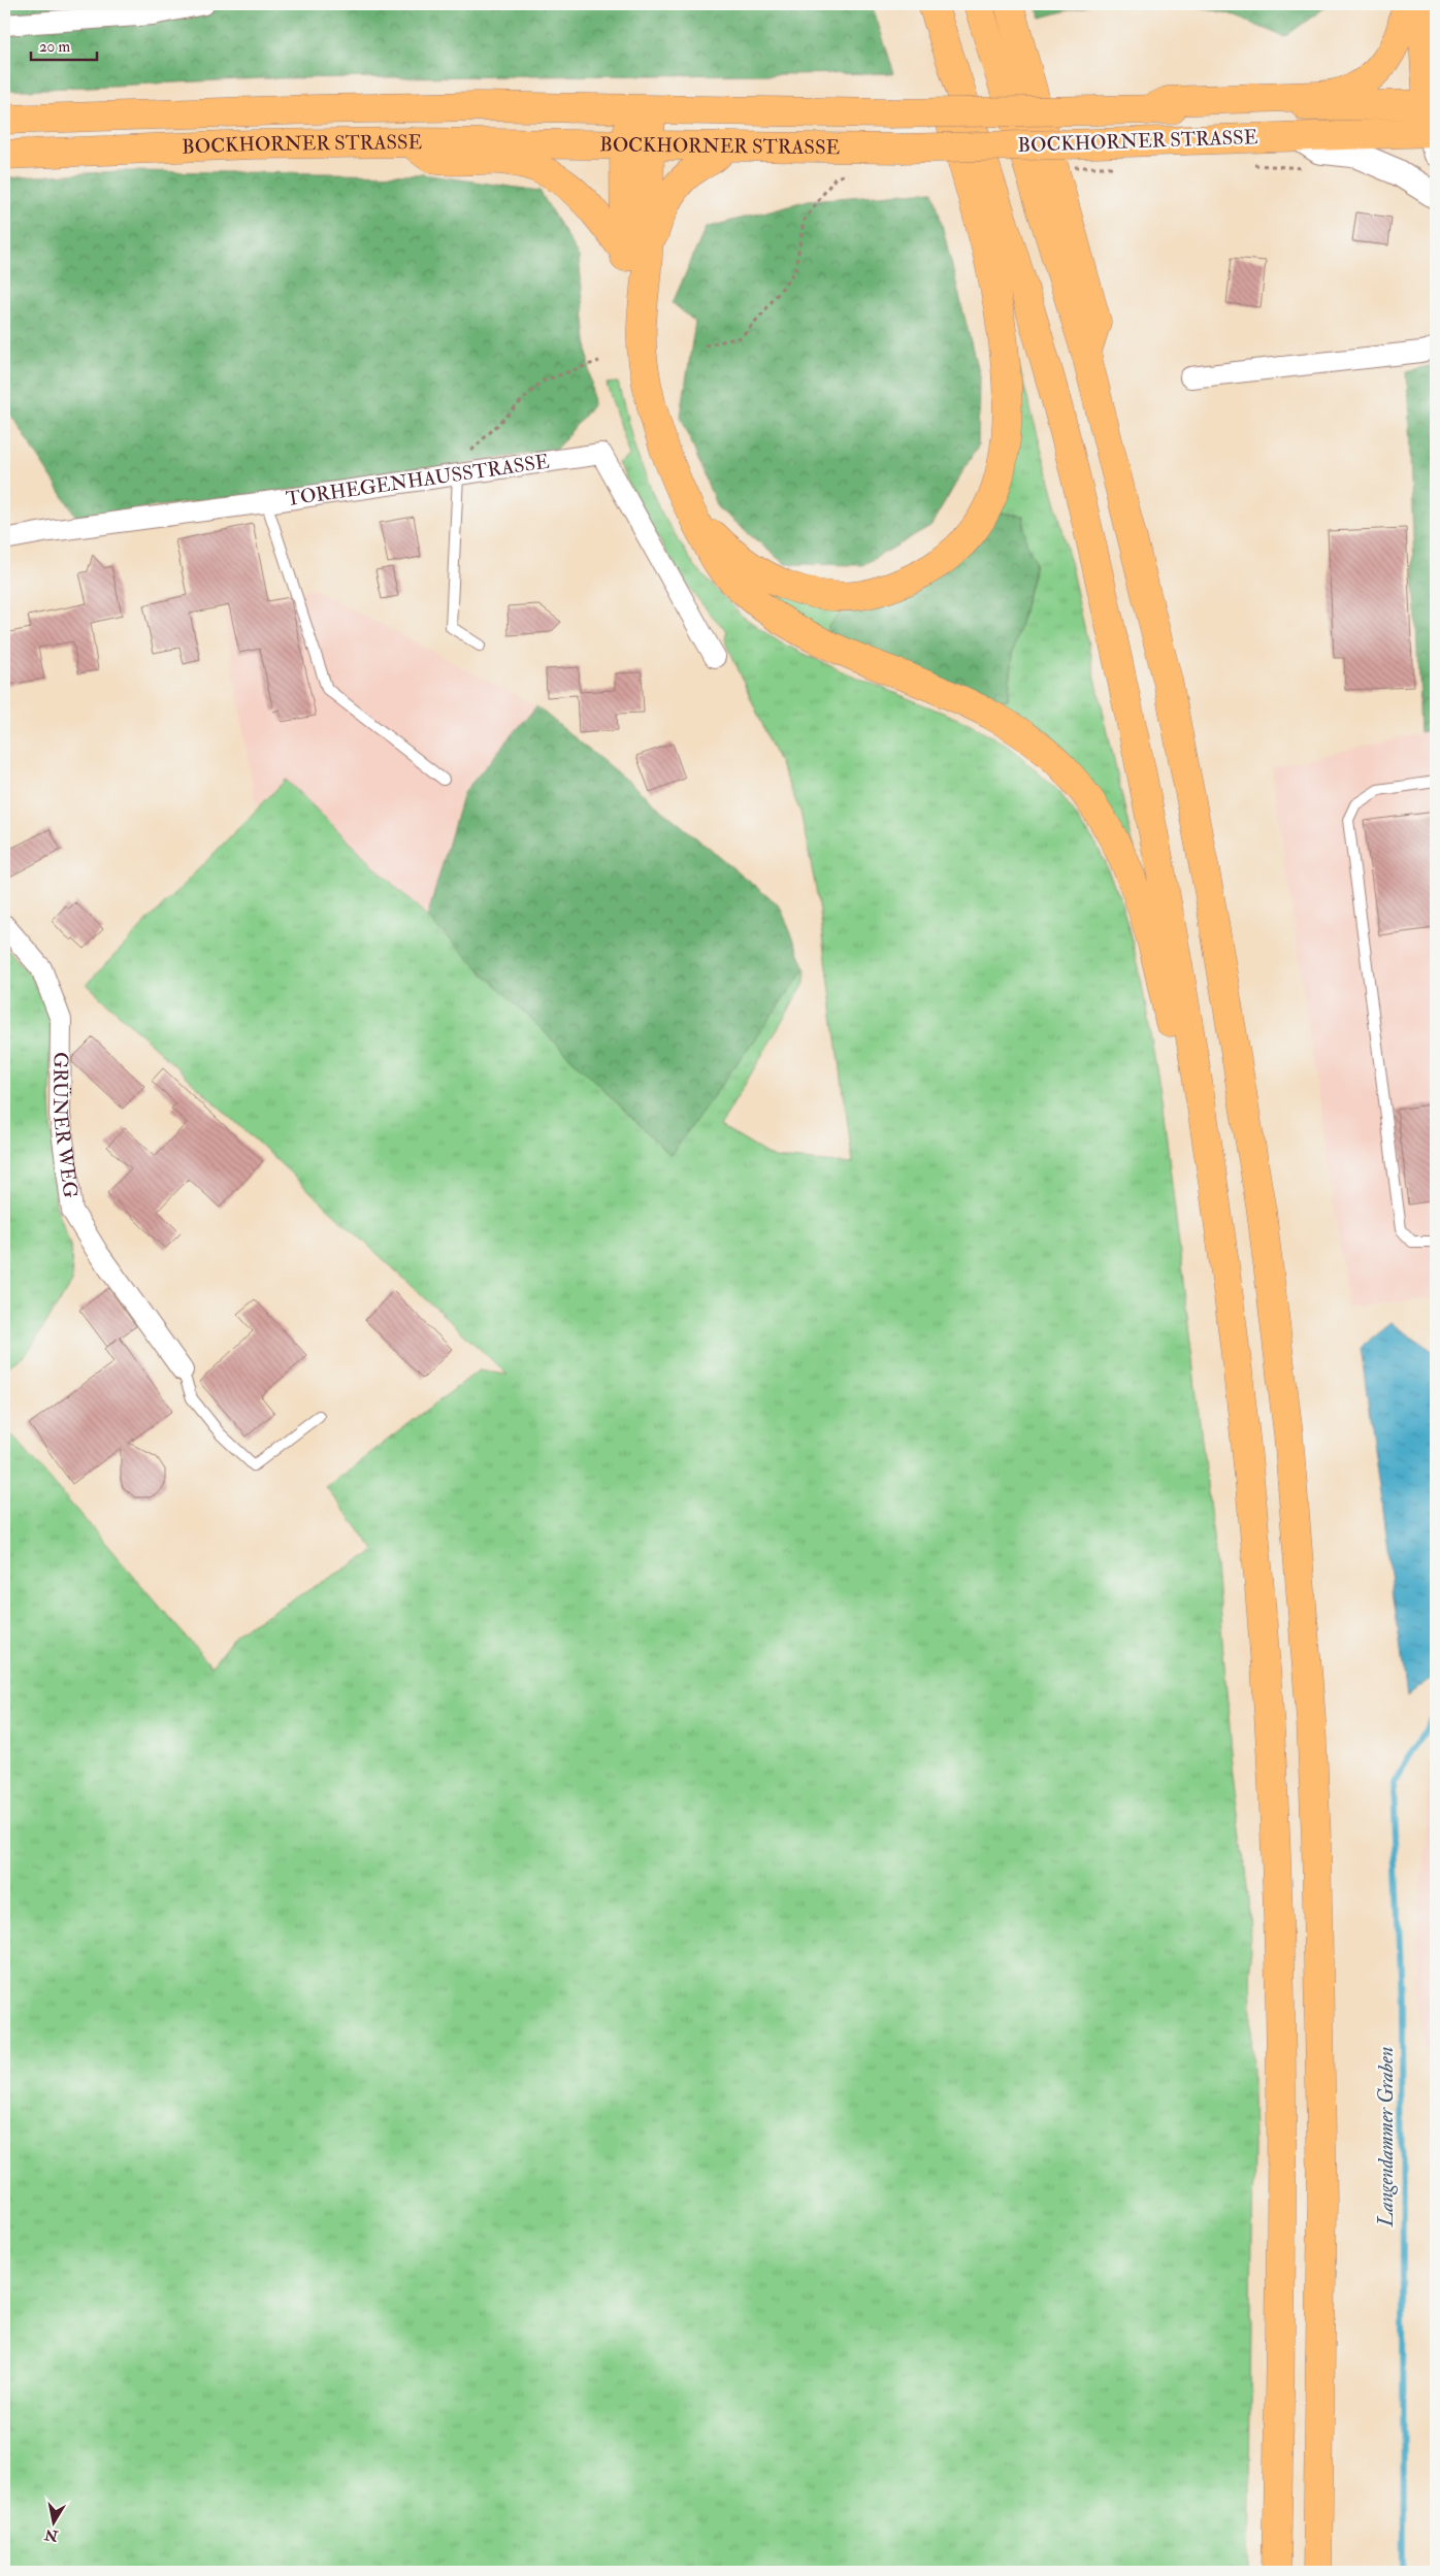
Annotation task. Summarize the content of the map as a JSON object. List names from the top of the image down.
{
  "streets": {
    "main road": ["BOCKHORNER STRASSE"],
    "street": ["TORHEGENHAUSSTRASSE", "GRÜNER WEG"]
  },
  "water": ["Langendammer Graben"],
  "scale_bar": "20 m",
  "north": "bottom"
}
